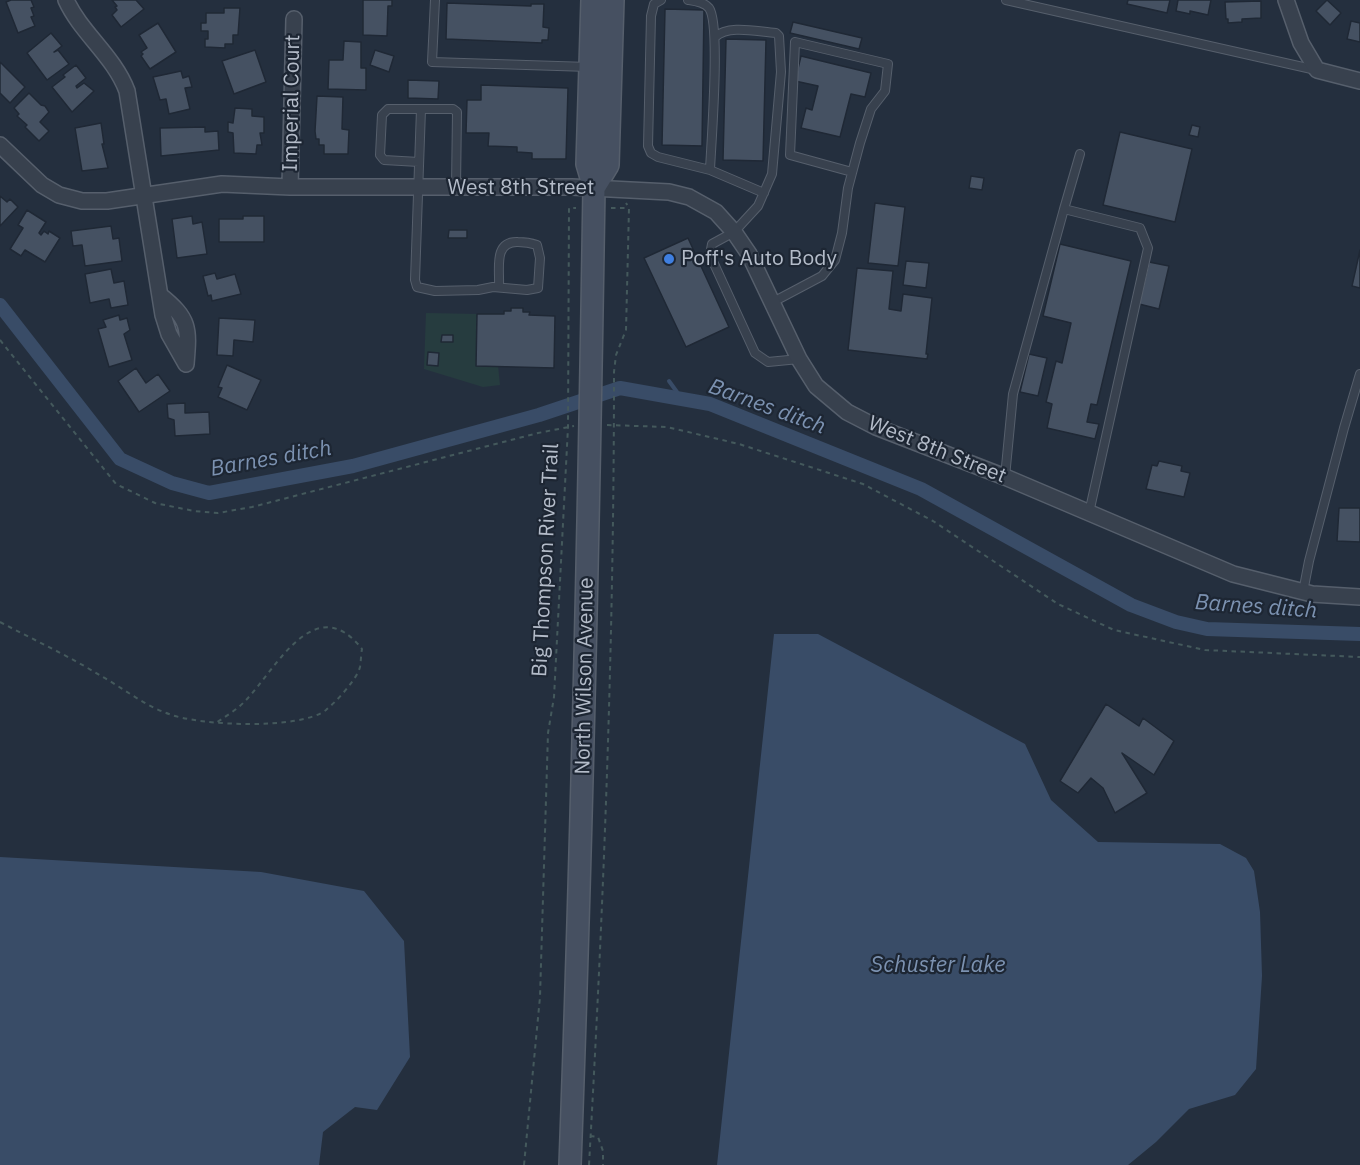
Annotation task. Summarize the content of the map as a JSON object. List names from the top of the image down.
{
  "streets": {
    "main road": ["North Wilson Avenue"],
    "street": ["Imperial Court", "West 8th Street"],
    "path": ["Big Thompson River Trail"]
  },
  "crossings": [
    ["Imperial Court", "West 8th Street"],
    ["West 8th Street", "North Wilson Avenue"]
  ],
  "water": ["Barnes ditch", "Schuster Lake"],
  "places": ["Poff's Auto Body"]
}
